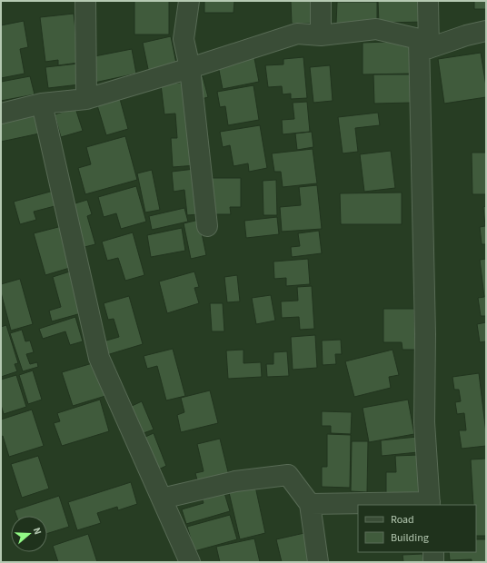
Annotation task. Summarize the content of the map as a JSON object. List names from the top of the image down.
{
  "legend": ["Road", "Building"],
  "north": "right"
}
